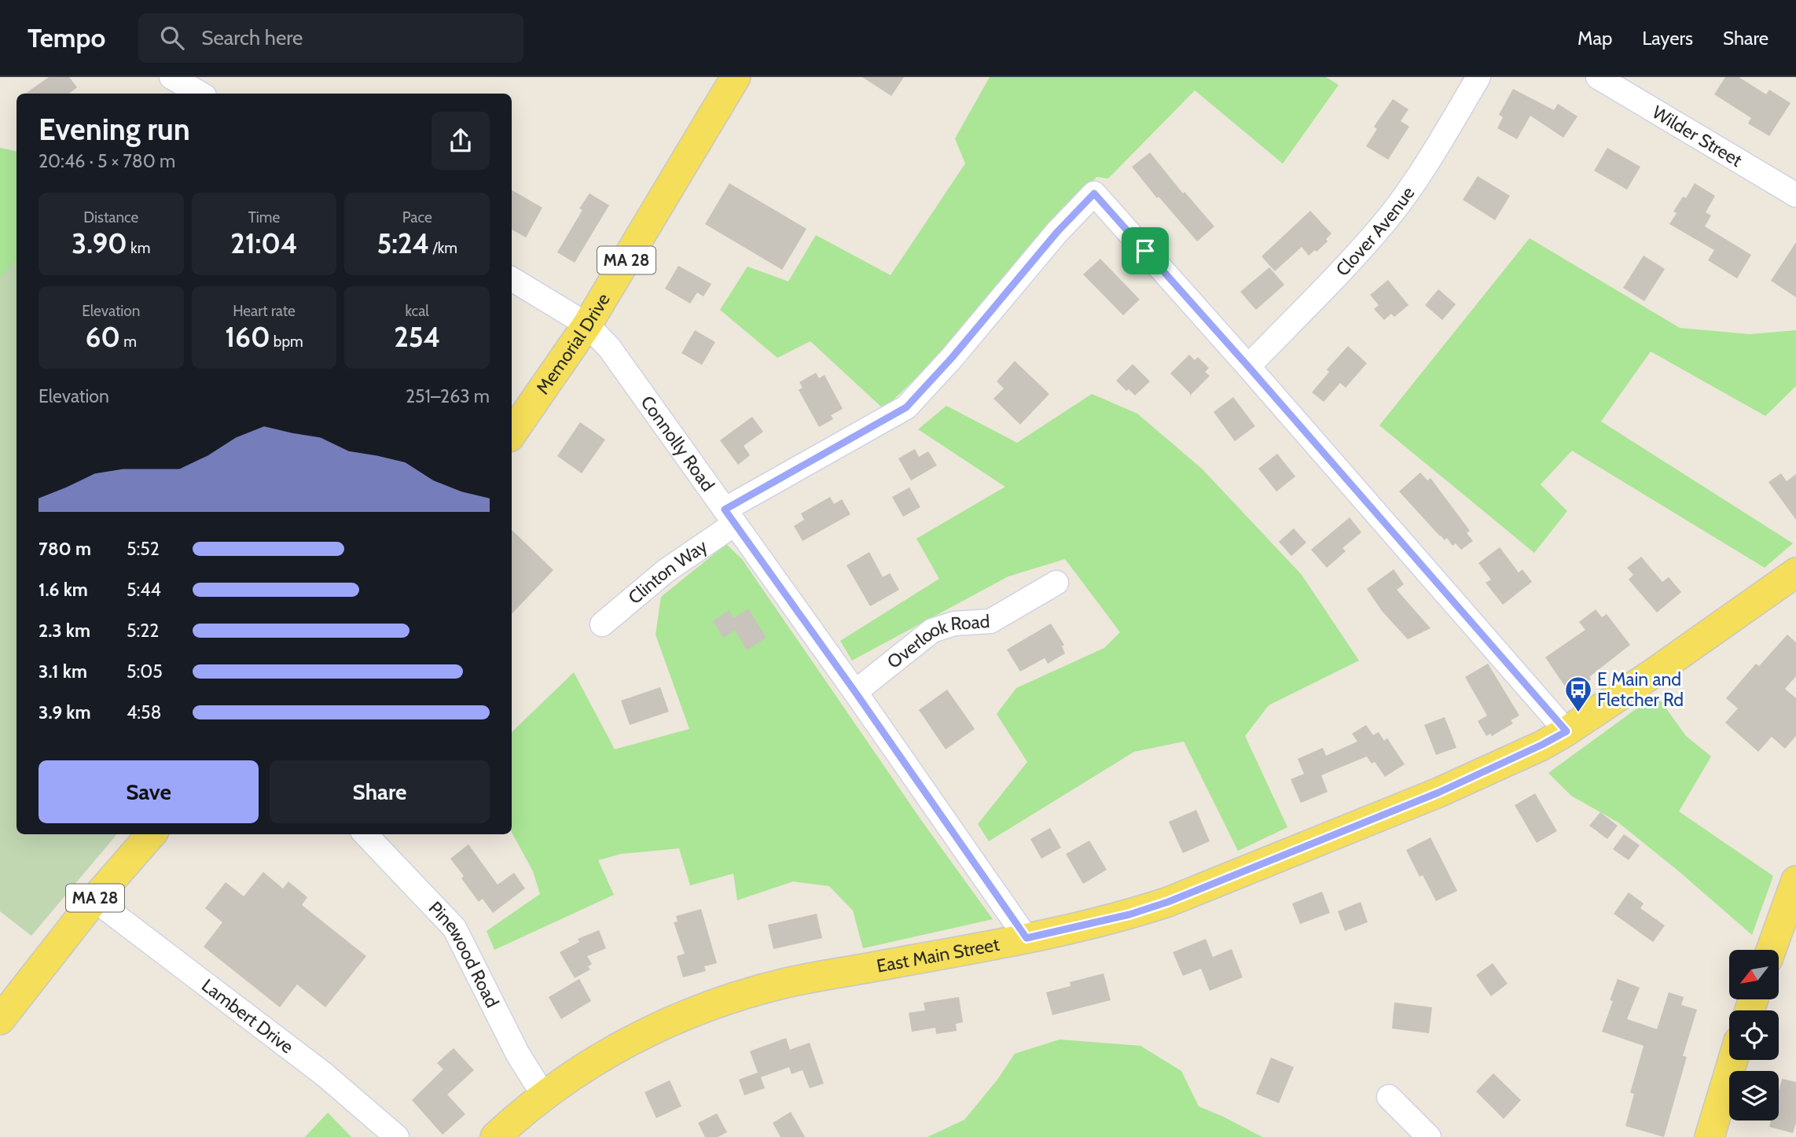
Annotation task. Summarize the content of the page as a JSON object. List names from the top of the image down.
{
  "streets": {
    "main road": ["MA 28", "Memorial Drive", "East Main Street"],
    "street": [
      "Wilder Street",
      "Clover Avenue",
      "Connolly Road",
      "Clinton Way",
      "Overlook Road",
      "Pinewood Road",
      "Lambert Drive"
    ]
  },
  "crossings": [
    ["Clover Avenue", "Clinton Way"],
    ["MA 28", "Lambert Drive"],
    ["Memorial Drive", "Connolly Road"],
    ["Connolly Road", "Clinton Way"],
    ["Connolly Road", "Overlook Road"],
    ["Connolly Road", "East Main Street"],
    ["East Main Street", "Pinewood Road"]
  ],
  "places": {
    "bus stop": ["E Main and Fletcher Rd"]
  },
  "north": "bottom left",
  "page": {
    "header": "Tempo",
    "search": "Search here",
    "nav": ["Map", "Layers", "Share"],
    "heading": ["Evening run", "20:46 · 5 × 780 m"],
    "stats": [
      ["Distance", "3.90 km"],
      ["Time", "21:04"],
      ["Pace", "5:24 /km"],
      ["Elevation", "60 m"],
      ["Heart rate", "160 bpm"],
      ["kcal", "254"]
    ],
    "chart": ["Elevation", "251–263 m"],
    "list": [
      {
        "name": "780 m",
        "note": "5:52"
      },
      {
        "name": "1.6 km",
        "note": "5:44"
      },
      {
        "name": "2.3 km",
        "note": "5:22"
      },
      {
        "name": "3.1 km",
        "note": "5:05"
      },
      {
        "name": "3.9 km",
        "note": "4:58"
      }
    ],
    "buttons": ["Save", "Share"]
  }
}
